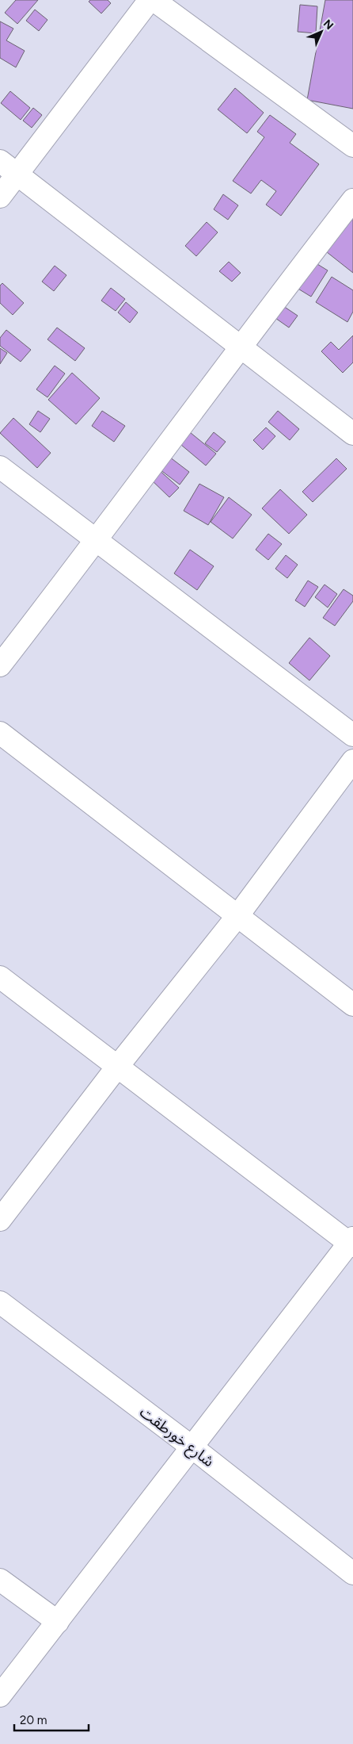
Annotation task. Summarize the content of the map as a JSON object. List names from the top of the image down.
{
  "streets": {
    "street": ["شارع خورطقت"]
  },
  "scale_bar": "20 m",
  "north": "top right"
}
